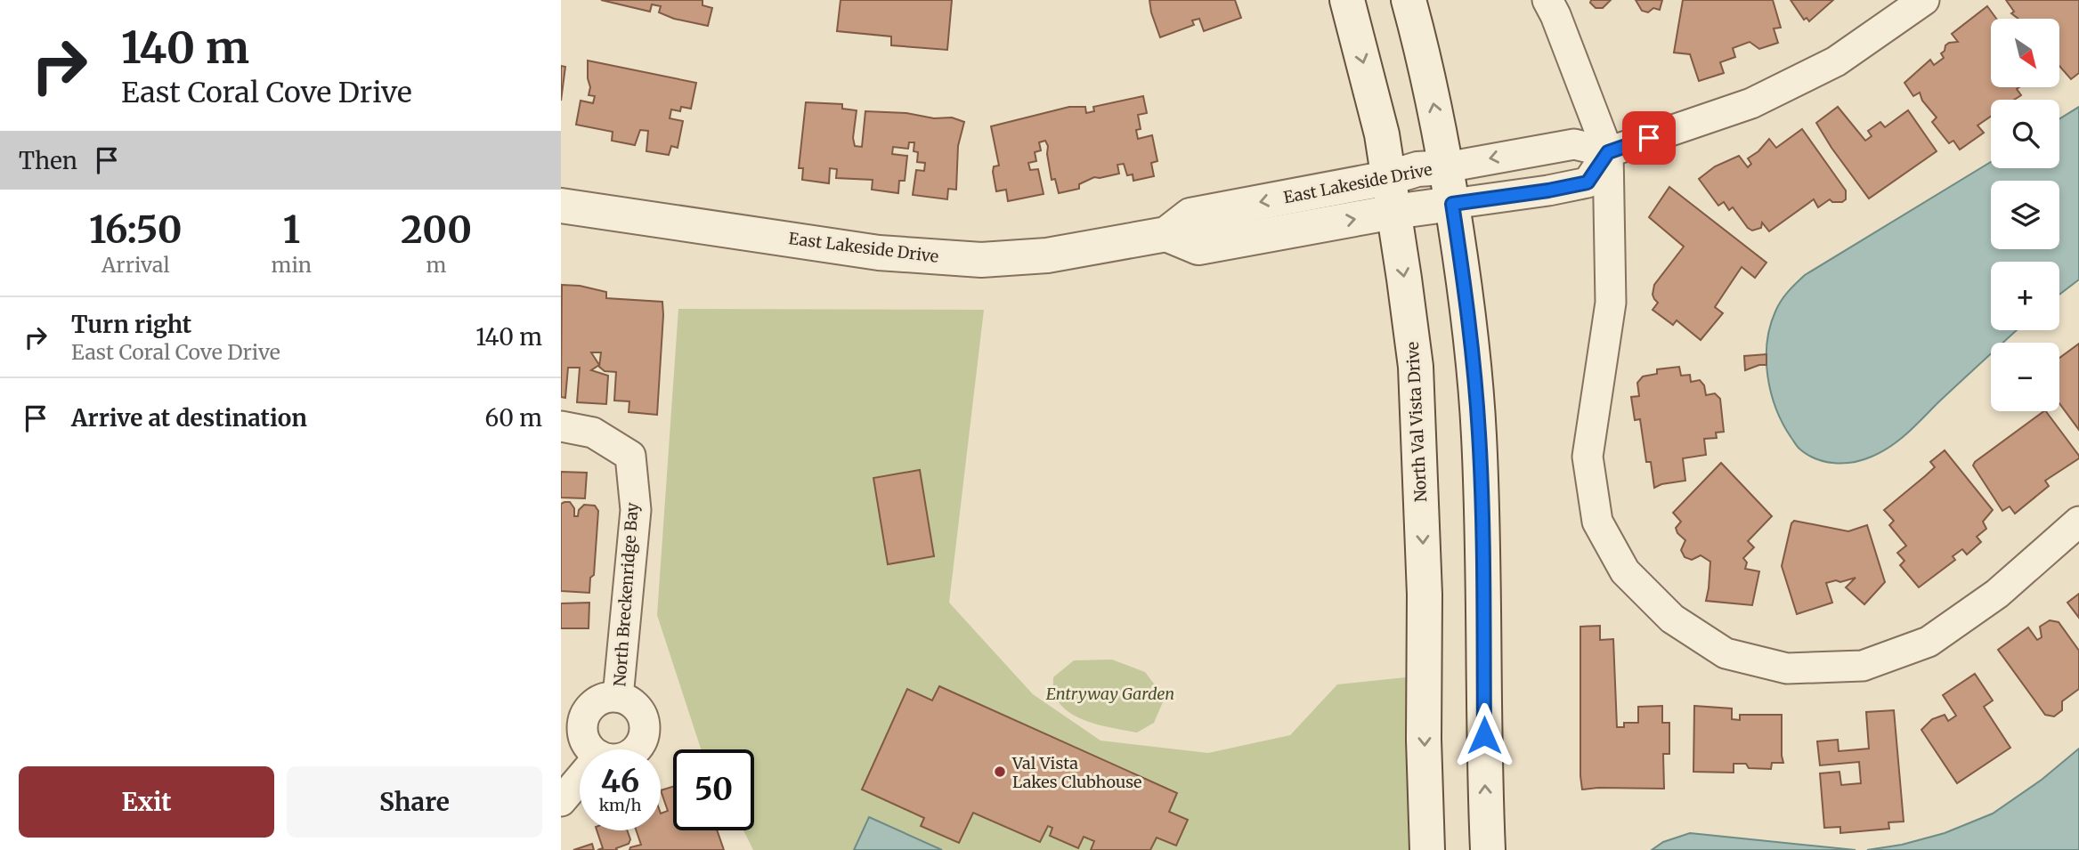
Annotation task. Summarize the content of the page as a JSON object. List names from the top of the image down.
{
  "streets": {
    "main road": ["East Lakeside Drive", "North Val Vista Drive"],
    "street": ["North Breckenridge Bay"]
  },
  "crossings": [
    ["East Lakeside Drive", "North Val Vista Drive"]
  ],
  "parks": ["Entryway Garden"],
  "places": ["Val Vista Lakes Clubhouse"],
  "north": "bottom right",
  "page": {
    "turn": ["140 m", "East Coral Cove Drive"],
    "map_buttons": ["+", "−"],
    "then": "Then",
    "eta": [
      "16:50",
      "Arrival",
      "1",
      "min",
      "200",
      "m"
    ],
    "list": [
      {
        "name": "Turn right",
        "note": "East Coral Cove Drive",
        "value": "140 m"
      },
      {
        "name": "Arrive at destination",
        "value": "60 m"
      }
    ],
    "speed": "46 km/h",
    "limit": "50",
    "buttons": ["Exit", "Share"]
  }
}
